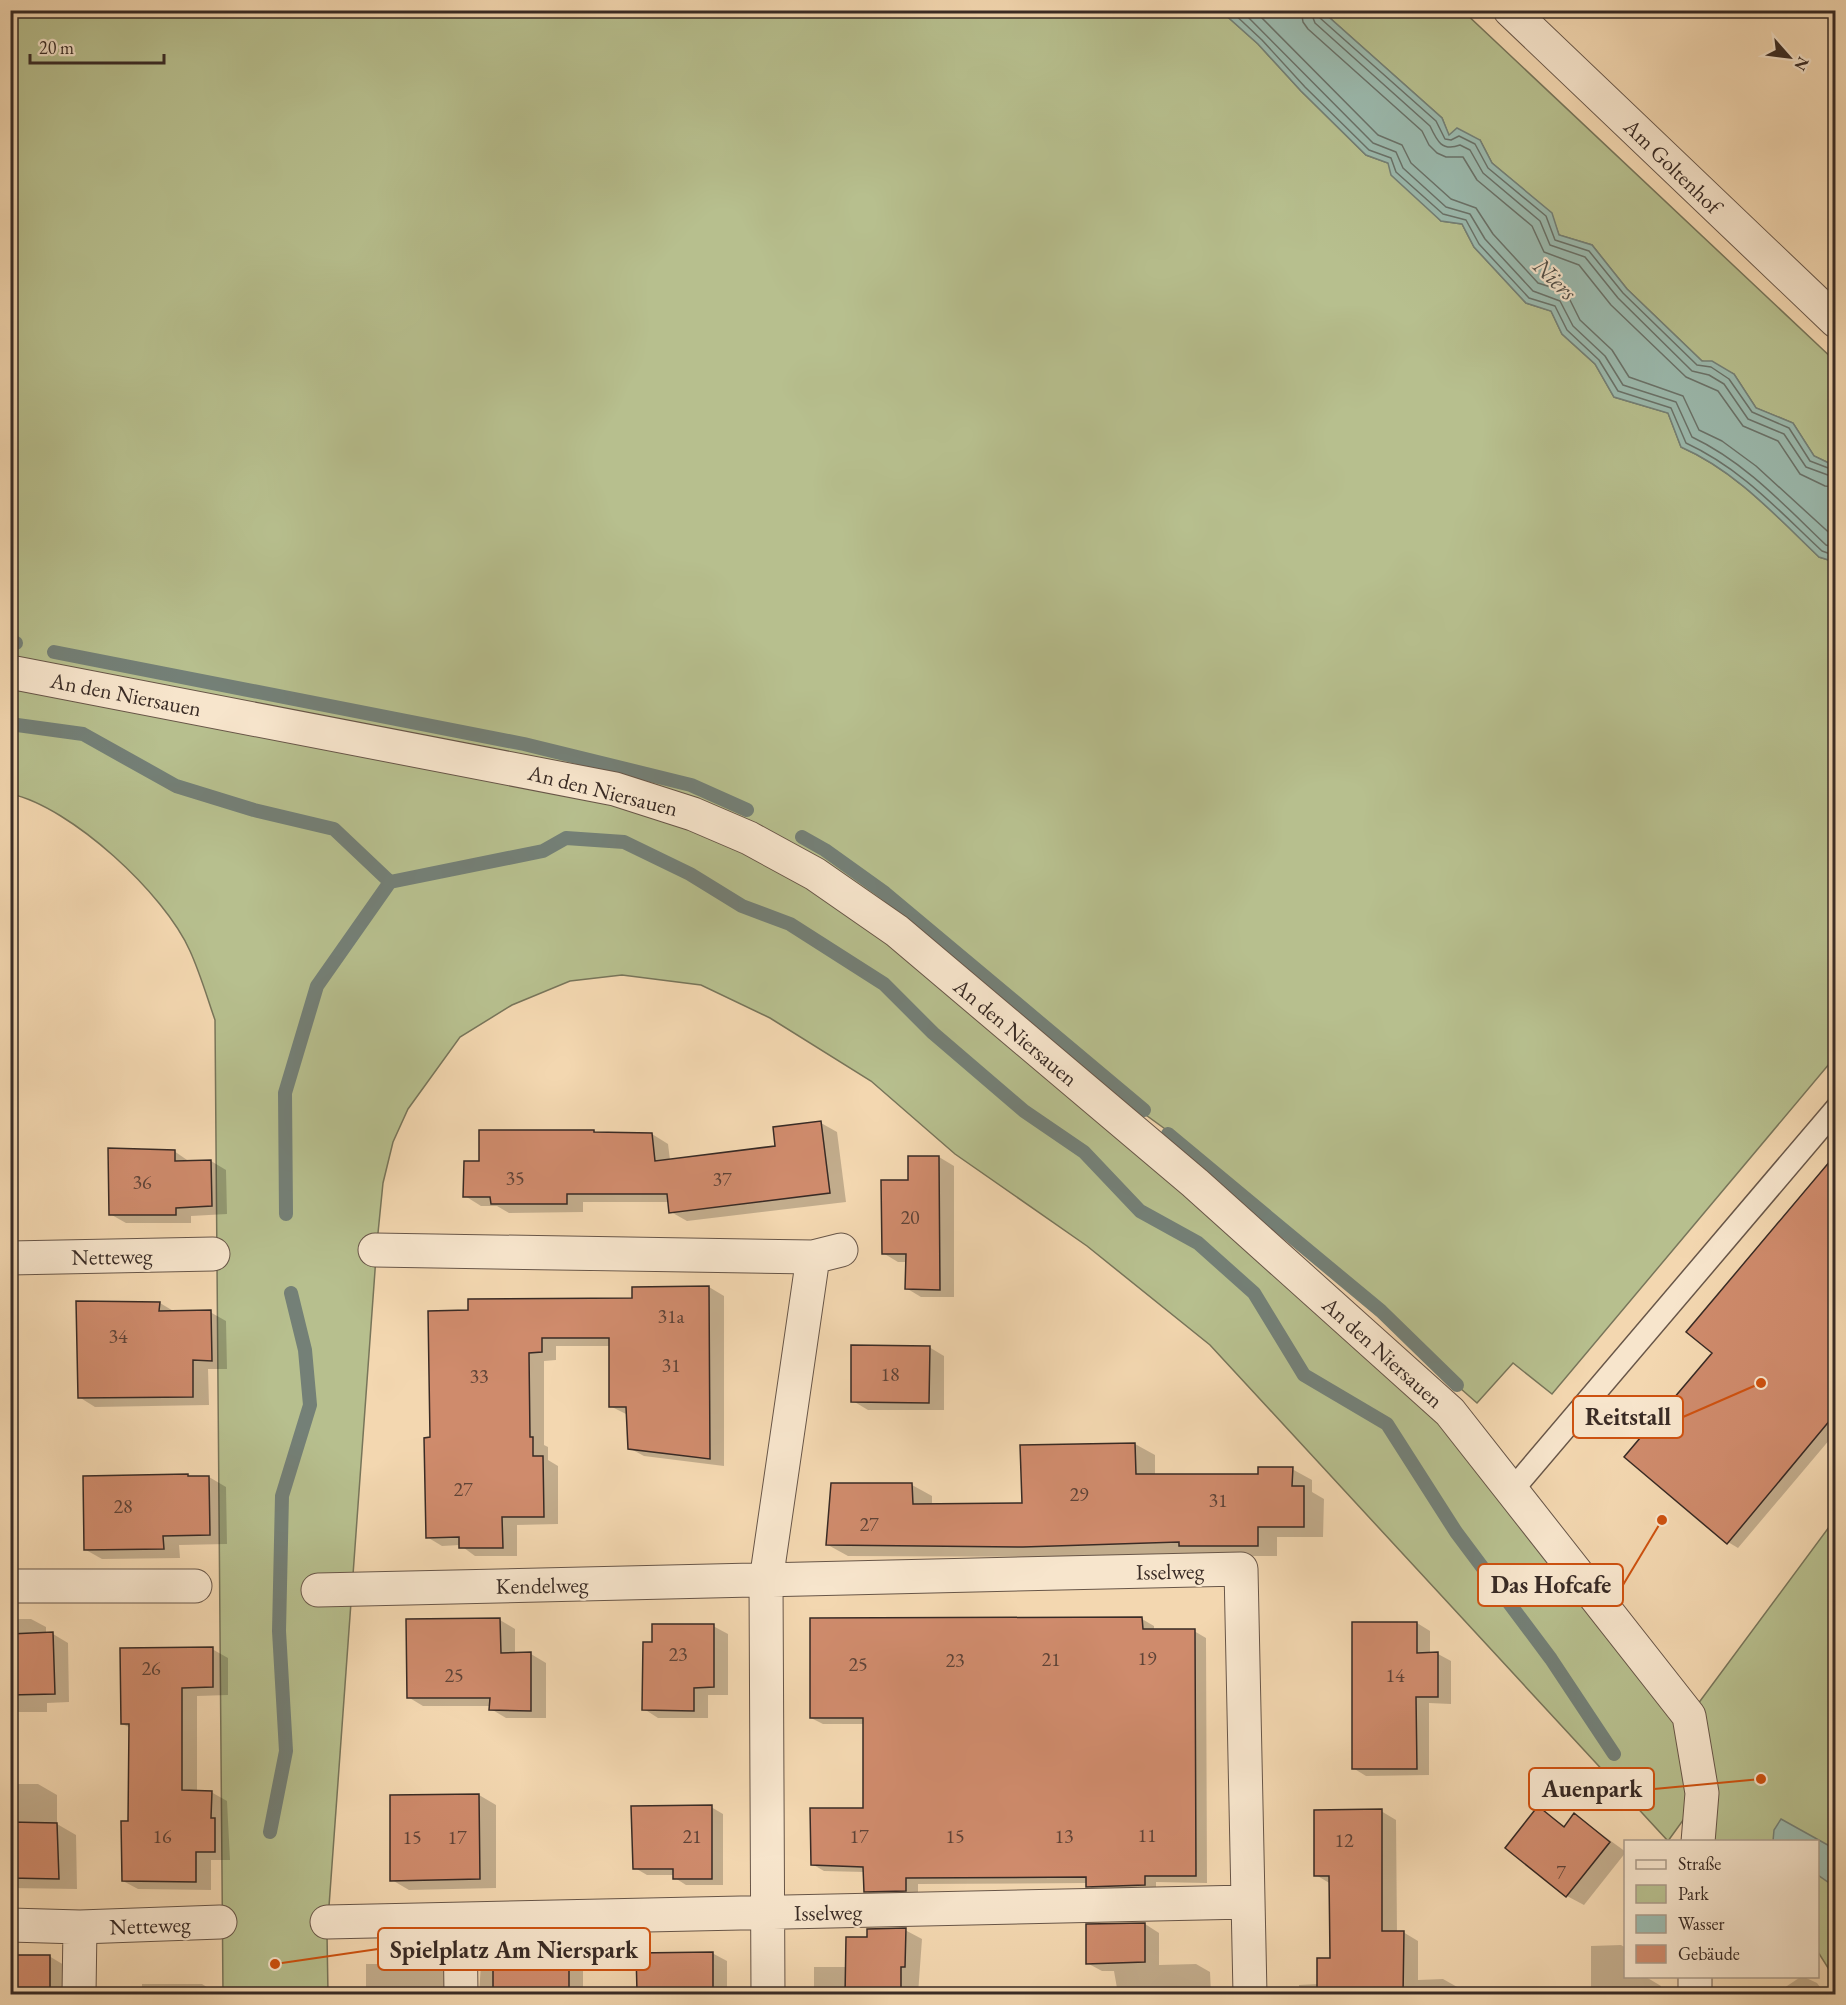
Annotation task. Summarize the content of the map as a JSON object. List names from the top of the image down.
{
  "streets": {
    "street": [
      "Am Goltenhof",
      "An den Niersauen",
      "Netteweg",
      "Isselweg",
      "Kendelweg"
    ]
  },
  "crossings": [
    ["Isselweg", "Kendelweg"]
  ],
  "water": ["Niers"],
  "places": [
    "Reitstall",
    "Das Hofcafe",
    "Auenpark",
    "Spielplatz Am Nierspark"
  ],
  "house_numbers": [
    "35",
    "37",
    "36",
    "20",
    "31a",
    "34",
    "31",
    "18",
    "33",
    "27",
    "29",
    "31",
    "28",
    "27",
    "23",
    "19",
    "21",
    "23",
    "25",
    "26",
    "25",
    "14",
    "11",
    "16",
    "21",
    "17",
    "15",
    "13",
    "15",
    "17",
    "12",
    "7"
  ],
  "legend": [
    "Straße",
    "Park",
    "Wasser",
    "Gebäude"
  ],
  "scale_bar": "20 m",
  "north": "bottom right"
}
